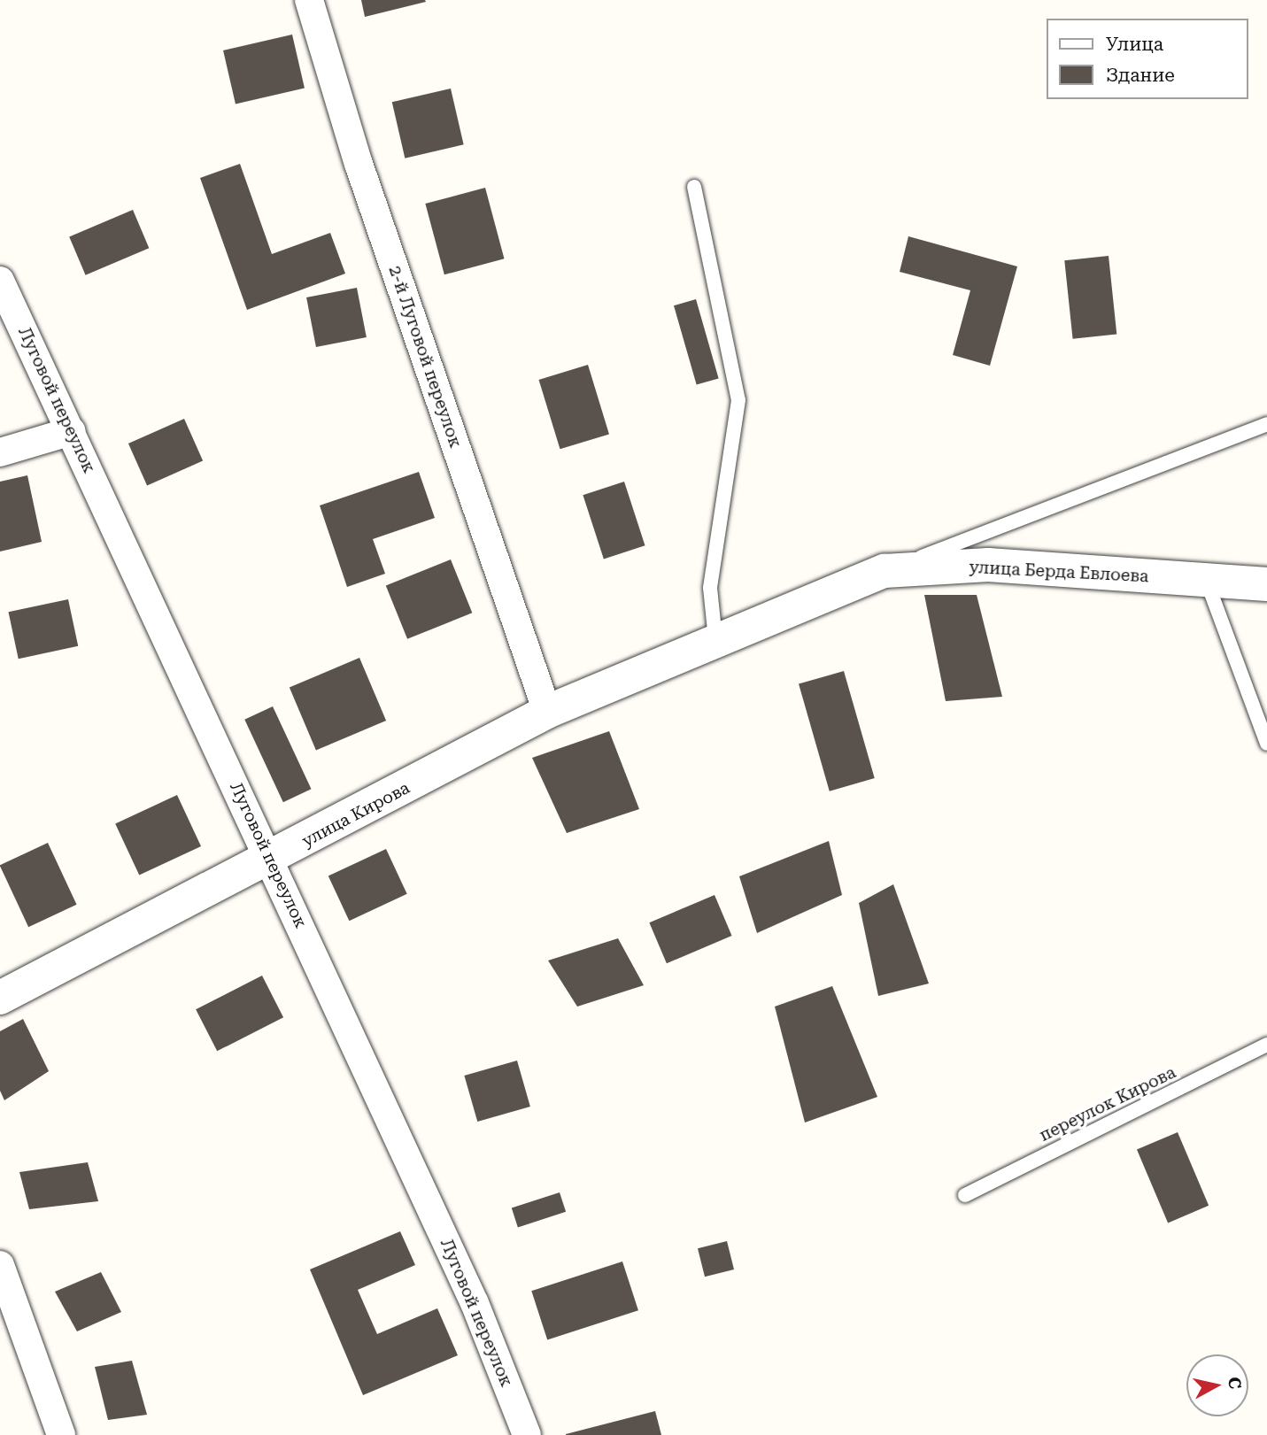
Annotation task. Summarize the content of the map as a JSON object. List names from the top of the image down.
{
  "streets": {
    "street": [
      "2-й Луговой переулок",
      "Луговой переулок",
      "улица Берда Евлоева",
      "улица Кирова"
    ],
    "lane": ["переулок Кирова"]
  },
  "crossings": [
    ["2-й Луговой переулок", "улица Кирова"],
    ["Луговой переулок", "улица Кирова"],
    ["улица Берда Евлоева", "улица Кирова"]
  ],
  "legend": ["Улица", "Здание"],
  "north": "right"
}
